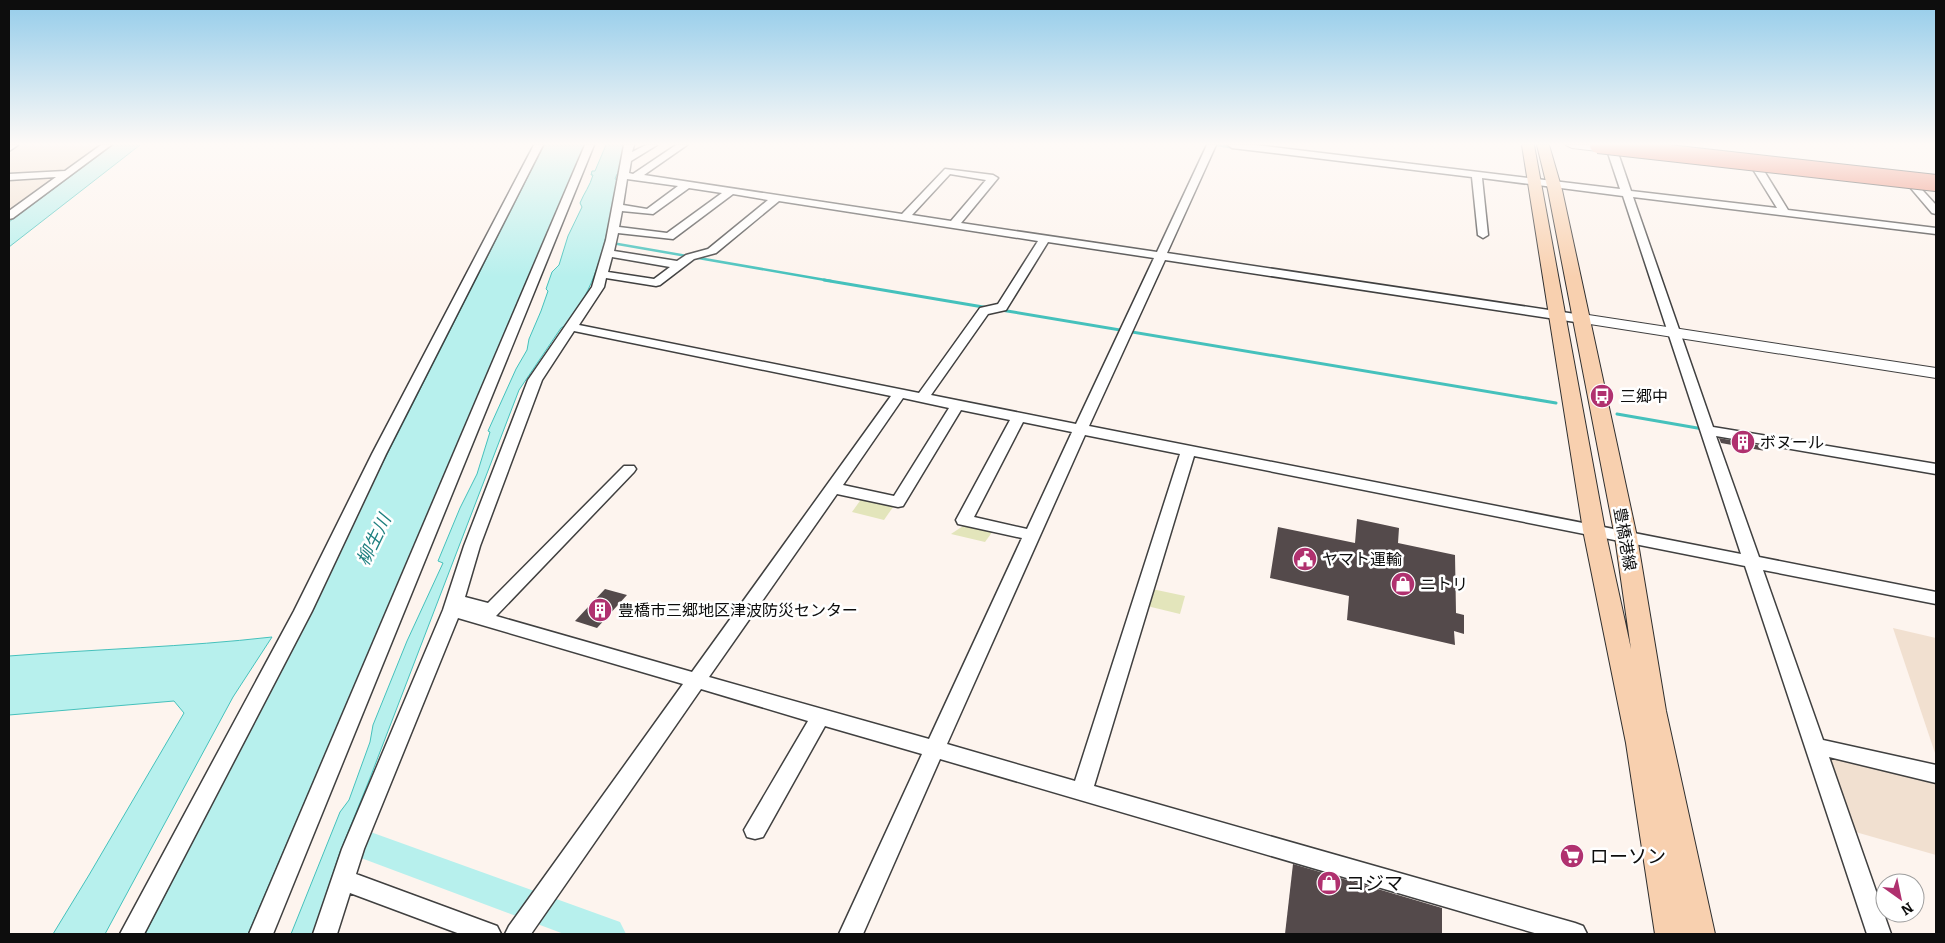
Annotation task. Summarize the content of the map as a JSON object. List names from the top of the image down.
{
  "streets": {
    "main road": ["豊橋港線"]
  },
  "water": ["柳生川"],
  "places": {
    "bus stop": ["三郷中"],
    "building": ["ボヌール", "豊橋市三郷地区津波防災センター"],
    "public building": ["ヤマト運輸"],
    "shop": ["ニトリ", "コジマ"],
    "supermarket": ["ローソン"]
  },
  "north": "bottom right"
}
